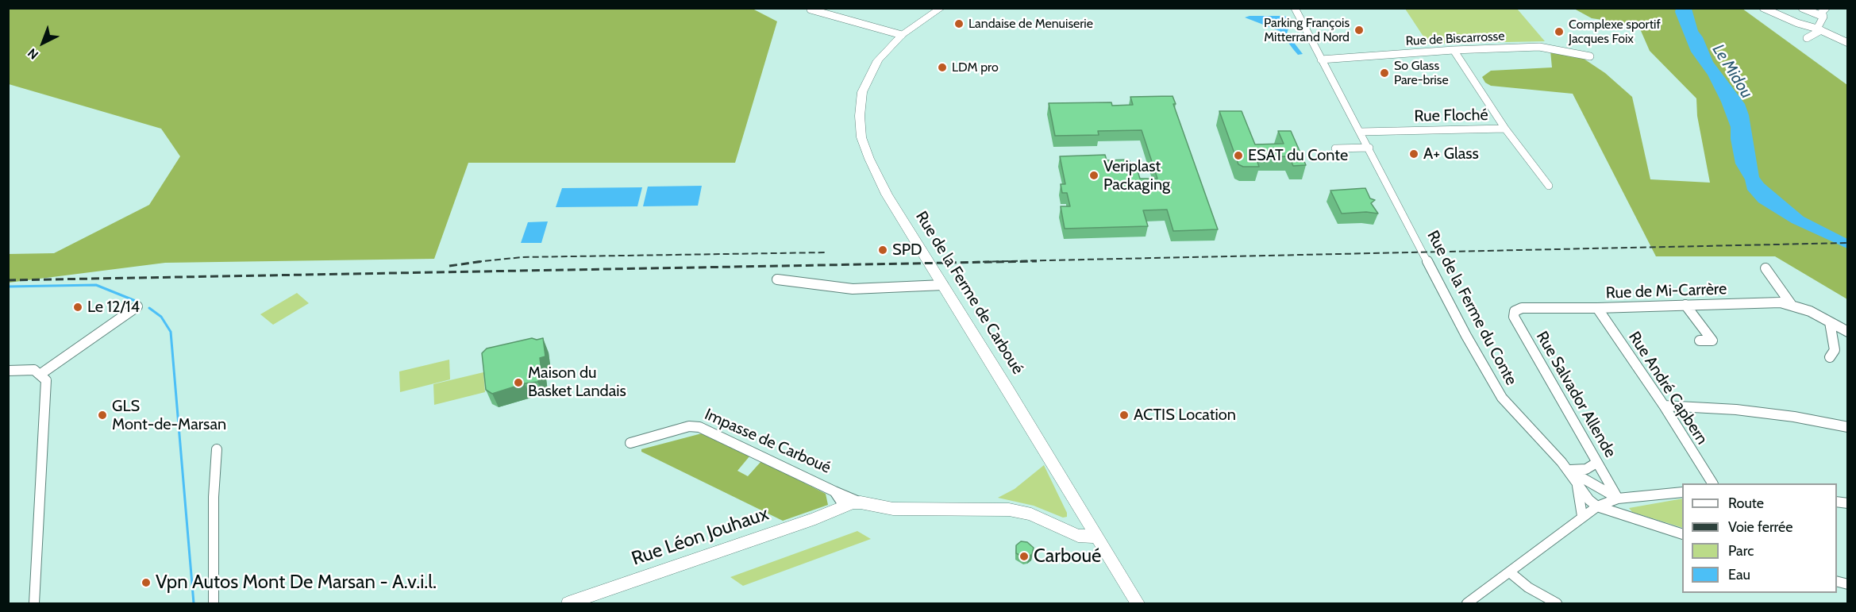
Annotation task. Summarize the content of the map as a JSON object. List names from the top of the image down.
{
  "streets": {
    "street": [
      "Rue de Biscarrosse",
      "Rue Floché",
      "Rue de Mi-Carrère",
      "Rue de la Ferme de Carboué",
      "Rue de la Ferme du Conte",
      "Rue André Capbern",
      "Rue Salvador Allende",
      "Impasse de Carboué",
      "Rue Léon Jouhaux"
    ]
  },
  "crossings": [
    ["Rue de Biscarrosse", "Rue Floché"],
    ["Rue de Biscarrosse", "Rue de la Ferme du Conte"],
    ["Rue Floché", "Rue de la Ferme du Conte"],
    ["Rue de Mi-Carrère", "Rue André Capbern"],
    ["Rue de Mi-Carrère", "Rue Salvador Allende"],
    ["Rue de la Ferme de Carboué", "Impasse de Carboué"],
    ["Rue de la Ferme du Conte", "Rue Salvador Allende"],
    ["Impasse de Carboué", "Rue Léon Jouhaux"]
  ],
  "water": ["Le Midou"],
  "places": [
    "Landaise de Menuiserie",
    "Parking François Mitterrand Nord",
    "Complexe sportif Jacques Foix",
    "LDM pro",
    "So Glass Pare-brise",
    "A+ Glass",
    "ESAT du Conte",
    "Veriplast Packaging",
    "SPD",
    "Le 12/14",
    "Maison du Basket Landais",
    "GLS Mont-de-Marsan",
    "ACTIS Location",
    "Carboué",
    "Vpn Autos Mont De Marsan - A.v.i.l."
  ],
  "legend": [
    "Route",
    "Voie ferrée",
    "Parc",
    "Eau"
  ],
  "north": "bottom left"
}
